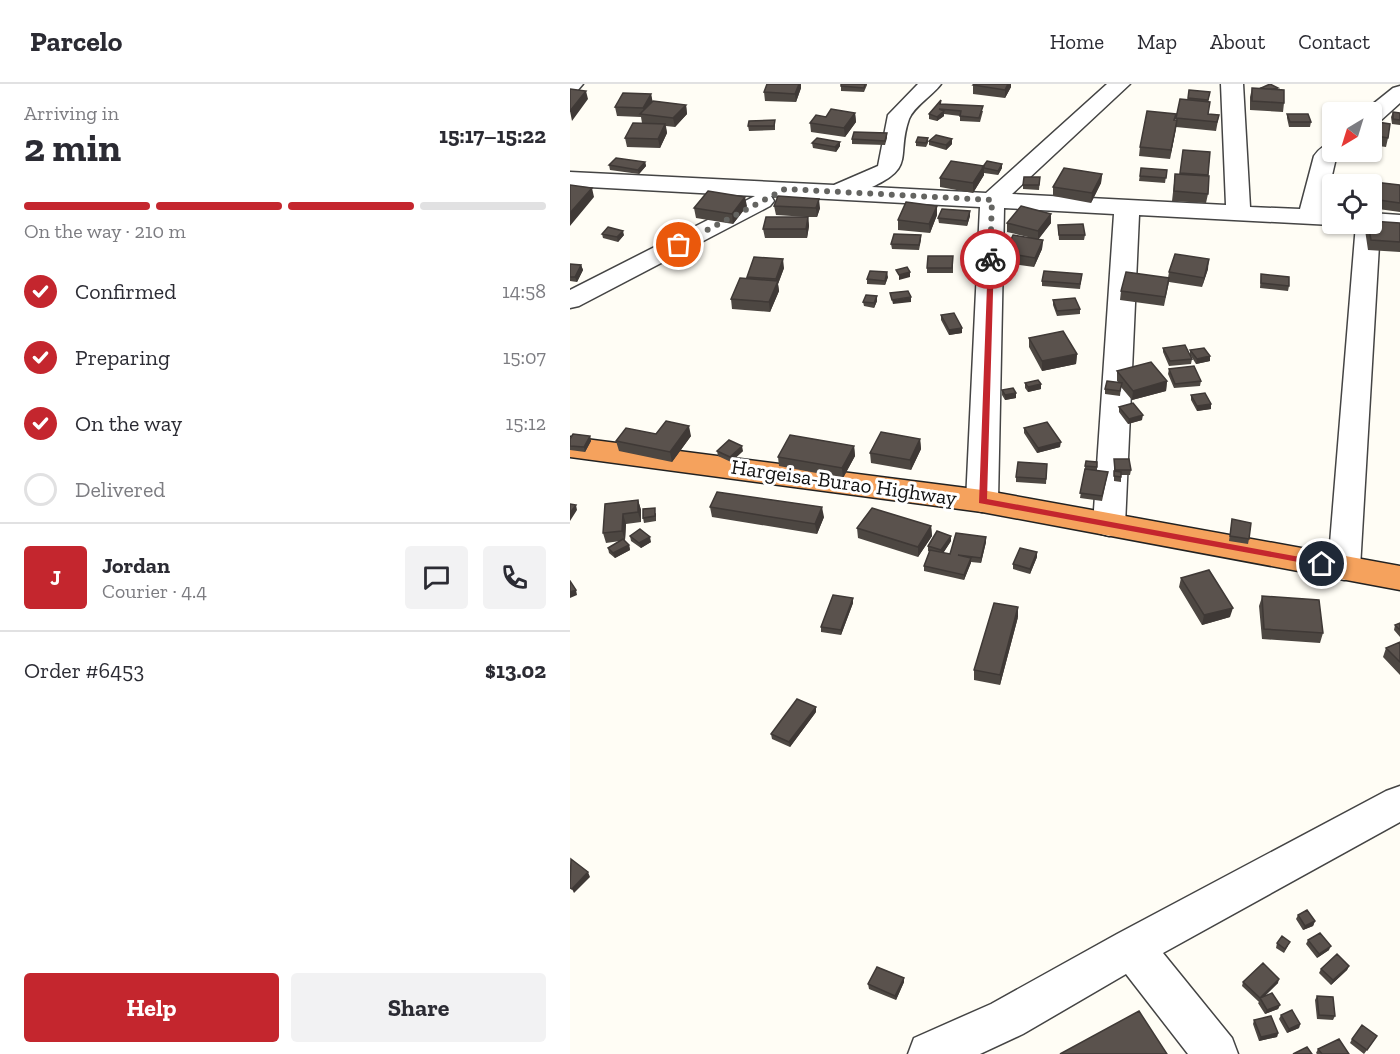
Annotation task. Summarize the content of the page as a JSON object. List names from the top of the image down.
{
  "streets": {
    "highway": ["Hargeisa-Burao Highway"]
  },
  "north": "bottom left",
  "page": {
    "header": "Parcelo",
    "nav": [
      "Home",
      "Map",
      "About",
      "Contact"
    ],
    "heading": ["2 min", "Arriving in", "15:17–15:22"],
    "panel": [
      "Jordan",
      "Courier · 4.4",
      "Order #6453",
      "$13.02"
    ],
    "bar": "On the way · 210 m",
    "list": [
      ["Confirmed", "14:58"],
      ["Preparing", "15:07"],
      ["On the way", "15:12"],
      "Delivered"
    ],
    "round": "J",
    "buttons": ["Help", "Share"]
  }
}
